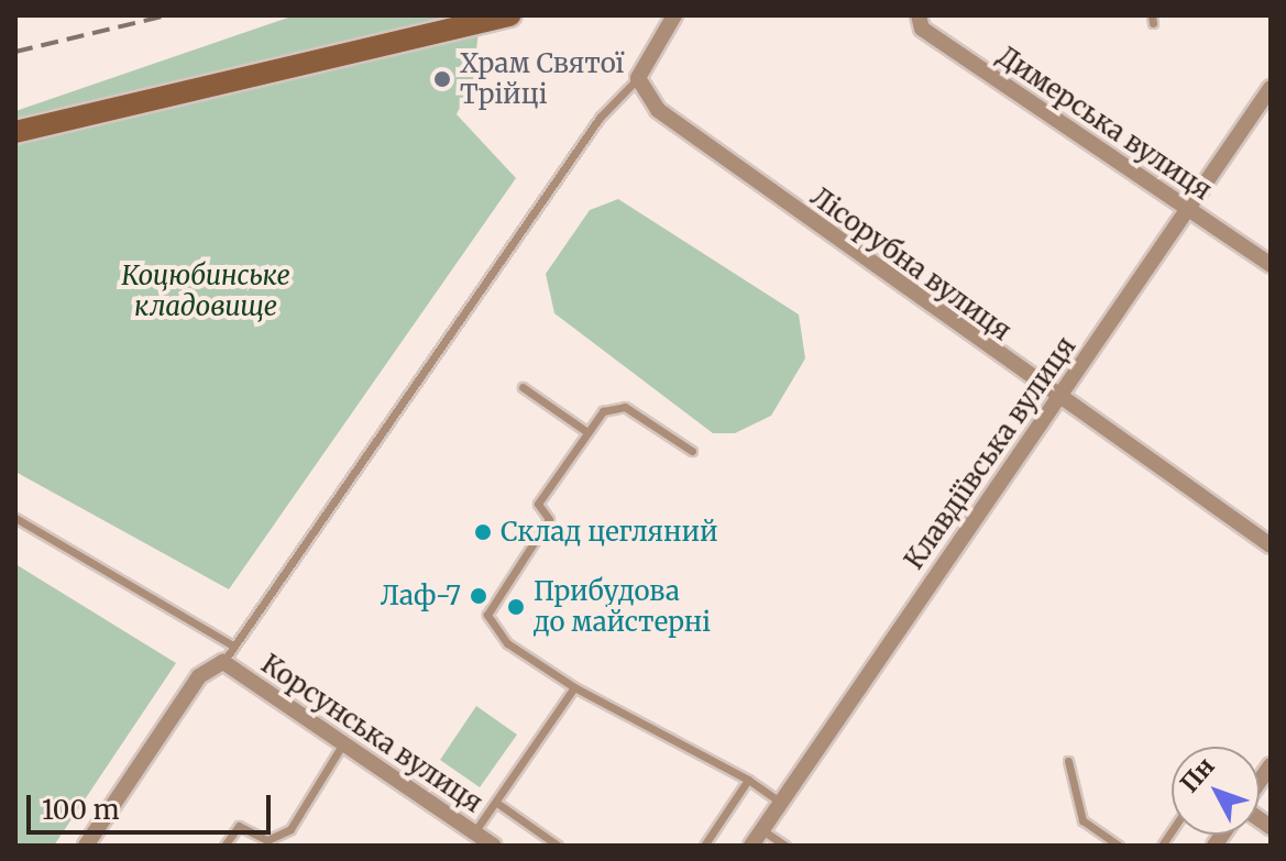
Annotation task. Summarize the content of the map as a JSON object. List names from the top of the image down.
{
  "streets": {
    "street": [
      "Димерська вулиця",
      "Лісорубна вулиця",
      "Клавдіївська вулиця",
      "Корсунська вулиця"
    ]
  },
  "crossings": [
    ["Димерська вулиця", "Клавдіївська вулиця"],
    ["Лісорубна вулиця", "Клавдіївська вулиця"]
  ],
  "parks": ["Коцюбинське кладовище"],
  "places": [
    "Храм Святої Трійці",
    "Склад цегляний",
    "Лаф-7",
    "Прибудова до майстерні"
  ],
  "scale_bar": "100 m",
  "north": "top left"
}
